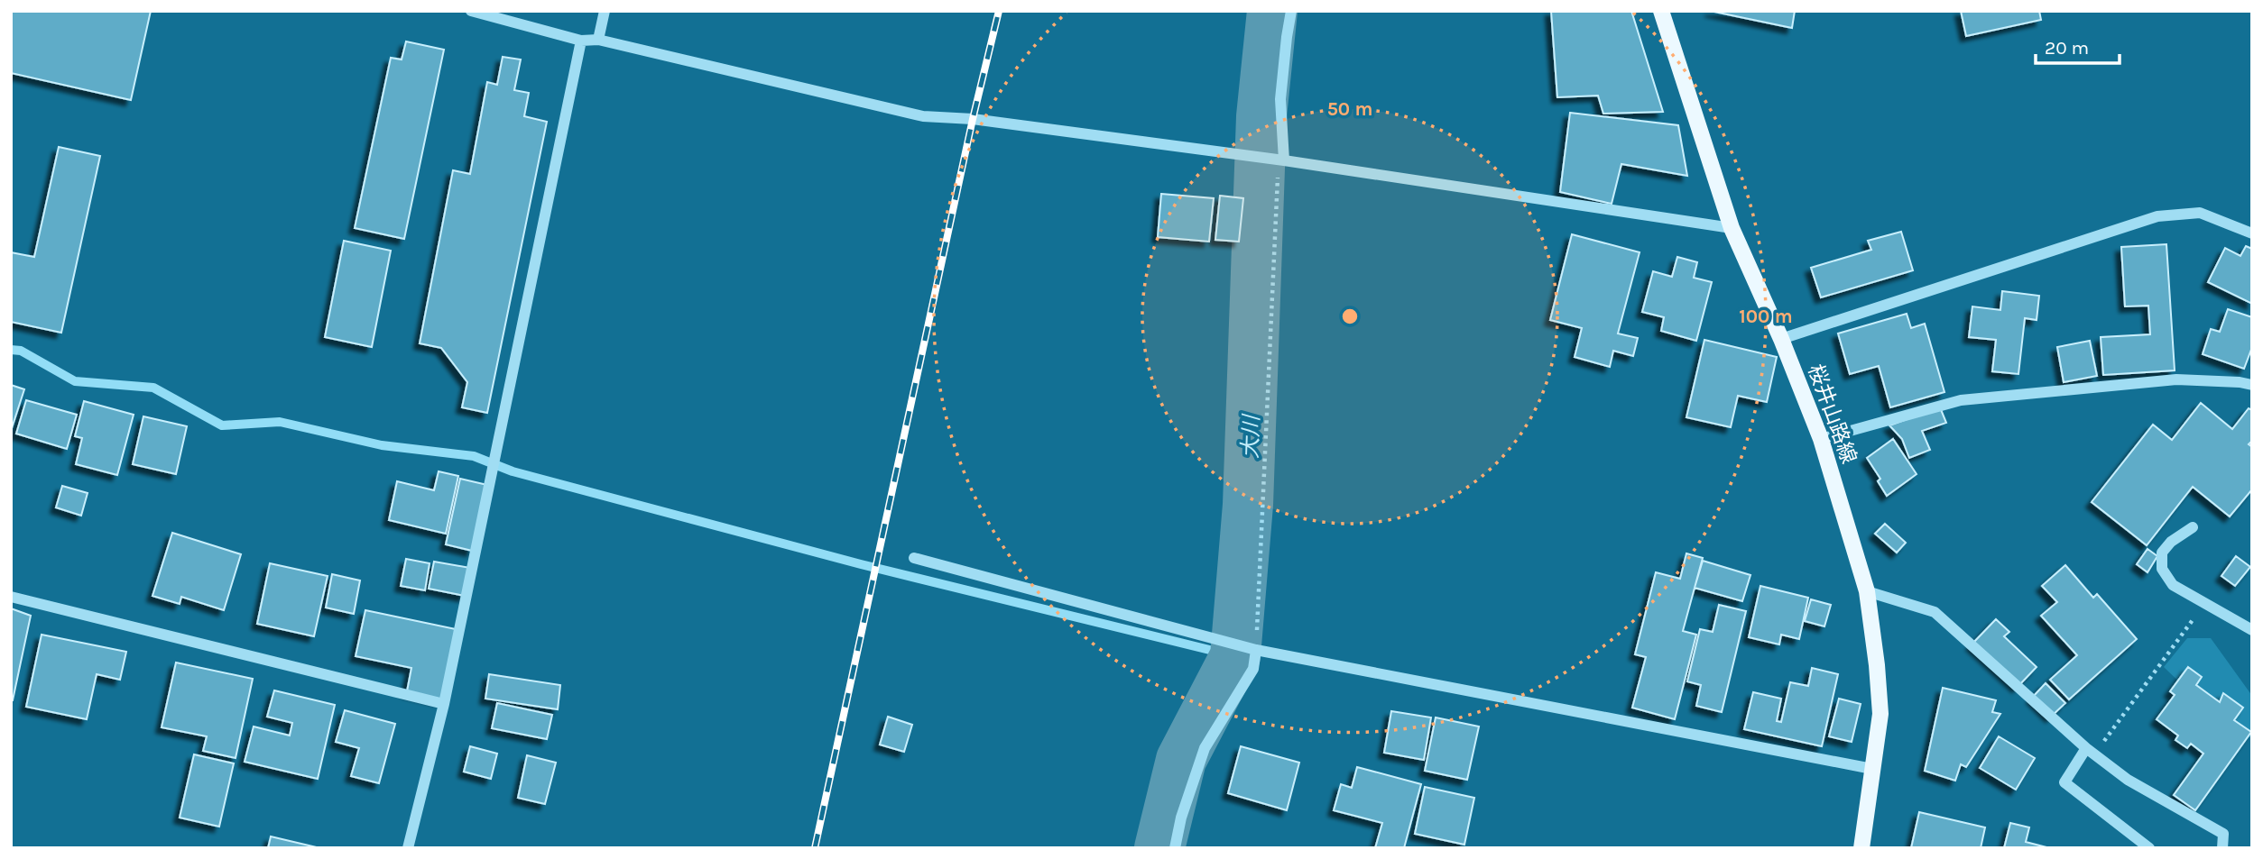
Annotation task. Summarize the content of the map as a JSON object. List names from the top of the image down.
{
  "streets": {
    "main road": ["桜井山路線"]
  },
  "water": ["大川"],
  "scale_bar": "20 m",
  "rings": ["50 m", "100 m"]
}
